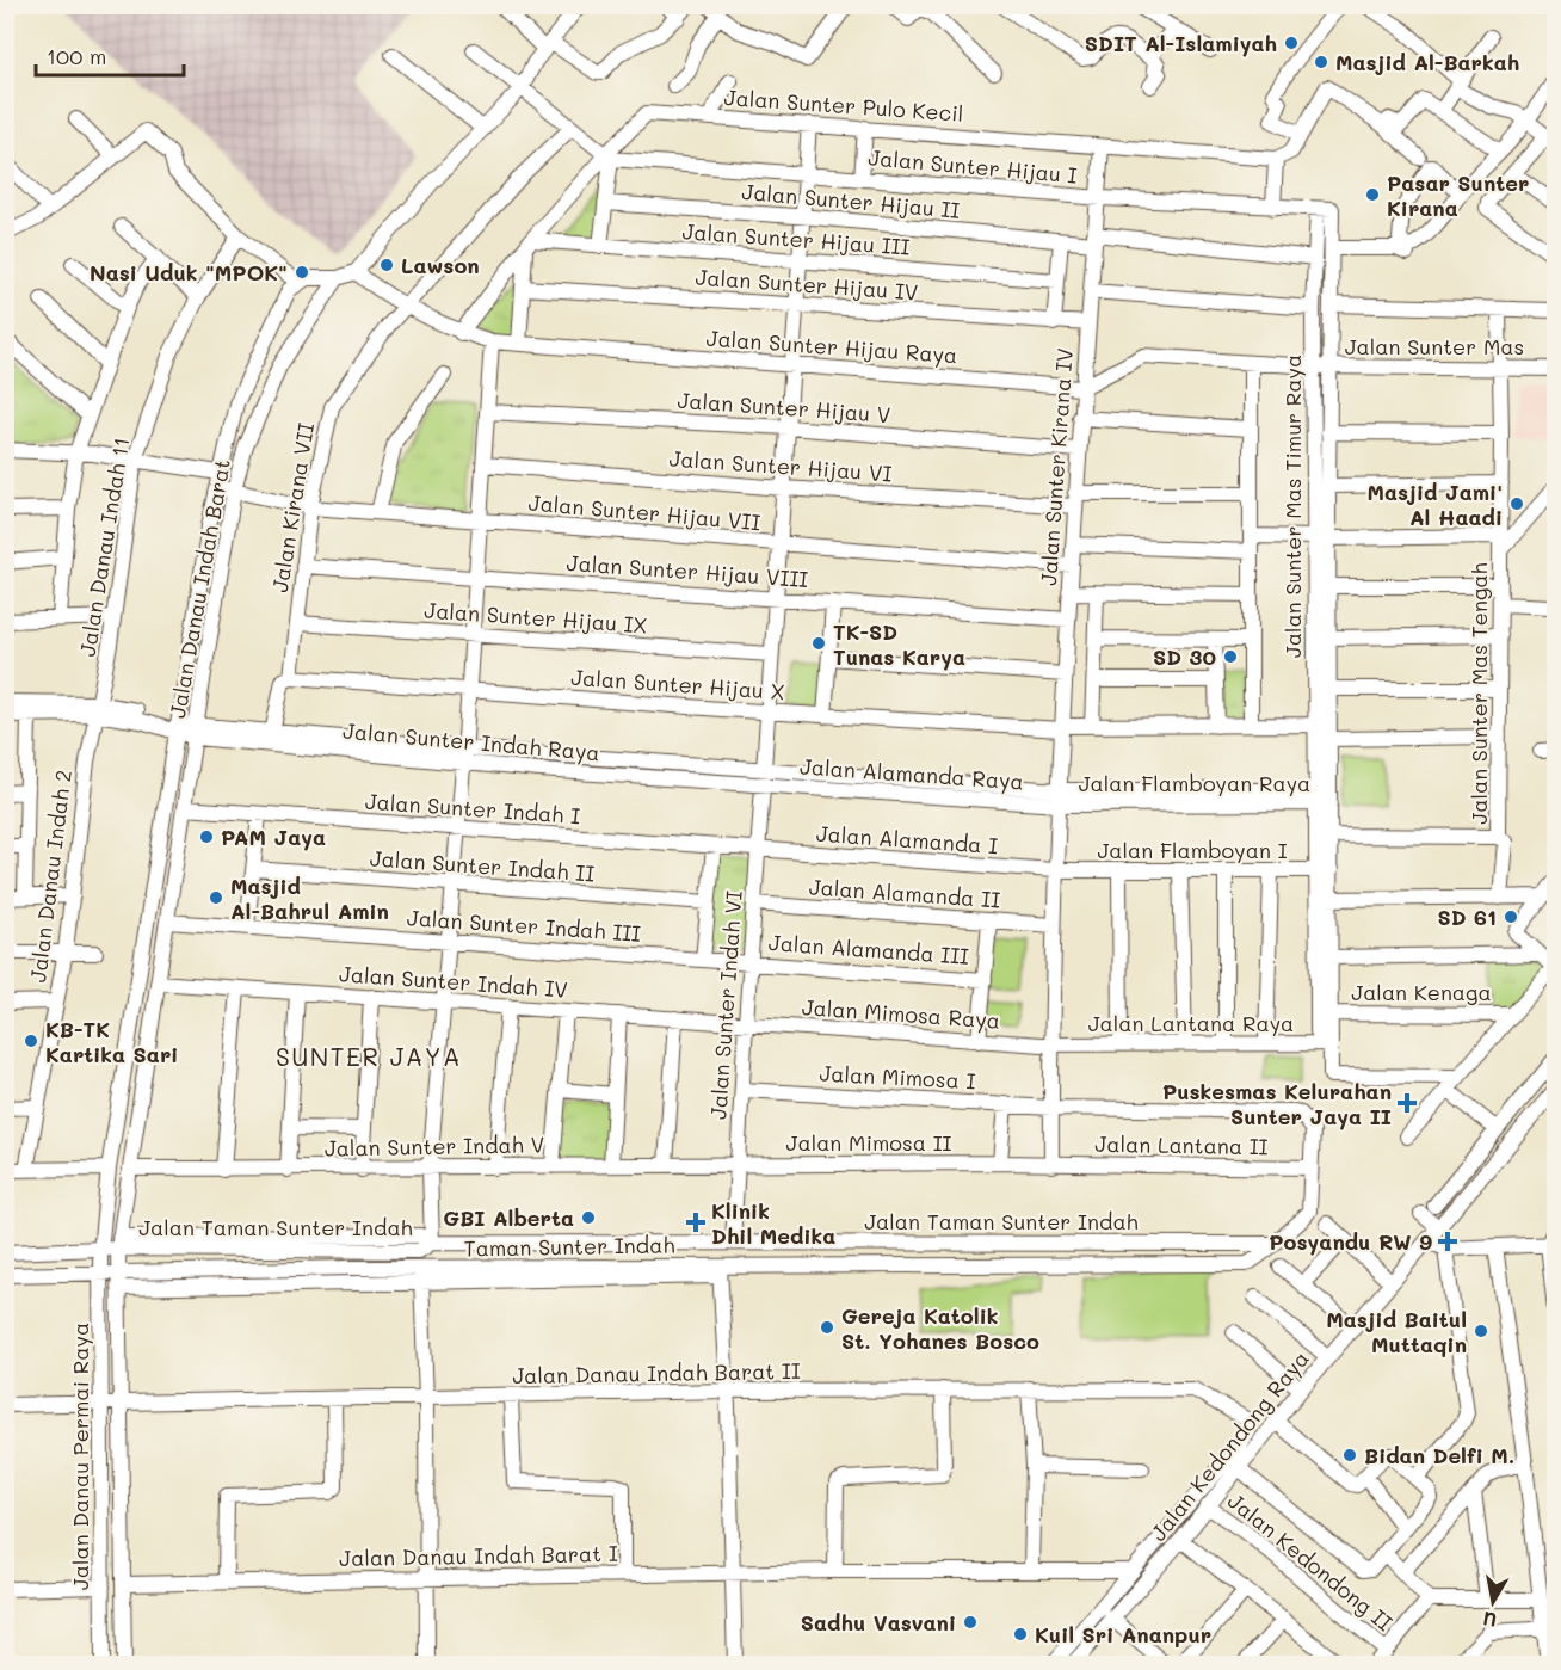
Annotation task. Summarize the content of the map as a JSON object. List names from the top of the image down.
{
  "streets": {
    "street": [
      "Jalan Sunter Pulo Kecil",
      "Jalan Sunter Hijau I",
      "Jalan Sunter Hijau II",
      "Jalan Sunter Hijau III",
      "Jalan Sunter Hijau IV",
      "Jalan Sunter Hijau Raya",
      "Jalan Sunter Mas",
      "Jalan Sunter Hijau V",
      "Jalan Sunter Hijau VI",
      "Jalan Sunter Kirana IV",
      "Jalan Sunter Mas Timur Raya",
      "Jalan Kirana VII",
      "Jalan Sunter Hijau VII",
      "Jalan Danau Indah 11",
      "Jalan Sunter Hijau VIII",
      "Jalan Danau Indah Barat",
      "Jalan Sunter Hijau IX",
      "Jalan Sunter Hijau X",
      "Jalan Sunter Mas Tengah",
      "Jalan Sunter Indah Raya",
      "Jalan Alamanda Raya",
      "Jalan Flamboyan Raya",
      "Jalan Sunter Indah I",
      "Jalan Alamanda I",
      "Jalan Flamboyan I",
      "Jalan Sunter Indah II",
      "Jalan Danau Indah 2",
      "Jalan Alamanda II",
      "Jalan Sunter Indah III",
      "Jalan Alamanda III",
      "Jalan Sunter Indah IV",
      "Jalan Kenaga",
      "Jalan Sunter Indah VI",
      "Jalan Mimosa Raya",
      "Jalan Lantana Raya",
      "Jalan Mimosa I",
      "Jalan Mimosa II",
      "Jalan Lantana II",
      "Jalan Sunter Indah V",
      "Jalan Taman Sunter Indah",
      "Taman Sunter Indah",
      "Jalan Danau Indah Barat II",
      "Jalan Kedondong Raya",
      "Jalan Danau Permai Raya",
      "Jalan Danau Indah Barat I",
      "Jalan Kedondong II"
    ]
  },
  "crossings": [
    ["Jalan Sunter Pulo Kecil", "Jalan Sunter Hijau I"],
    ["Jalan Sunter Pulo Kecil", "Jalan Sunter Hijau III"],
    ["Jalan Sunter Pulo Kecil", "Jalan Sunter Hijau Raya"],
    ["Jalan Sunter Pulo Kecil", "Jalan Sunter Kirana IV"],
    ["Jalan Sunter Pulo Kecil", "Jalan Sunter Indah VI"],
    ["Jalan Sunter Hijau I", "Jalan Sunter Kirana IV"],
    ["Jalan Sunter Hijau I", "Jalan Sunter Mas Timur Raya"],
    ["Jalan Sunter Hijau I", "Jalan Sunter Indah VI"],
    ["Jalan Sunter Hijau II", "Jalan Sunter Kirana IV"],
    ["Jalan Sunter Hijau II", "Jalan Sunter Mas Timur Raya"],
    ["Jalan Sunter Hijau II", "Jalan Sunter Indah VI"],
    ["Jalan Sunter Hijau III", "Jalan Sunter Indah VI"],
    ["Jalan Sunter Hijau IV", "Jalan Sunter Kirana IV"],
    ["Jalan Sunter Hijau IV", "Jalan Sunter Indah VI"],
    ["Jalan Sunter Hijau Raya", "Jalan Sunter Kirana IV"],
    ["Jalan Sunter Hijau Raya", "Jalan Kirana VII"],
    ["Jalan Sunter Hijau Raya", "Jalan Sunter Indah VI"],
    ["Jalan Sunter Mas", "Jalan Sunter Mas Timur Raya"],
    ["Jalan Sunter Mas", "Jalan Sunter Mas Tengah"],
    ["Jalan Sunter Hijau V", "Jalan Sunter Kirana IV"],
    ["Jalan Sunter Hijau V", "Jalan Sunter Indah VI"],
    ["Jalan Sunter Hijau VI", "Jalan Sunter Kirana IV"],
    ["Jalan Sunter Hijau VI", "Jalan Sunter Indah VI"],
    ["Jalan Sunter Kirana IV", "Jalan Sunter Hijau VII"],
    ["Jalan Sunter Kirana IV", "Jalan Sunter Hijau VIII"],
    ["Jalan Sunter Kirana IV", "Jalan Sunter Hijau X"],
    ["Jalan Sunter Kirana IV", "Jalan Alamanda Raya"],
    ["Jalan Sunter Kirana IV", "Jalan Flamboyan Raya"],
    ["Jalan Sunter Mas Timur Raya", "Jalan Sunter Hijau X"],
    ["Jalan Sunter Mas Timur Raya", "Jalan Flamboyan Raya"],
    ["Jalan Kirana VII", "Jalan Sunter Hijau VII"],
    ["Jalan Kirana VII", "Jalan Sunter Hijau VIII"],
    ["Jalan Kirana VII", "Jalan Sunter Hijau IX"],
    ["Jalan Kirana VII", "Jalan Sunter Hijau X"],
    ["Jalan Kirana VII", "Jalan Sunter Indah Raya"],
    ["Jalan Sunter Hijau VII", "Jalan Danau Indah 11"],
    ["Jalan Sunter Hijau VII", "Jalan Danau Indah Barat"],
    ["Jalan Sunter Hijau VII", "Jalan Sunter Indah VI"],
    ["Jalan Danau Indah 11", "Jalan Sunter Indah Raya"],
    ["Jalan Danau Indah 11", "Jalan Danau Indah 2"],
    ["Jalan Sunter Hijau VIII", "Jalan Sunter Indah VI"],
    ["Jalan Danau Indah Barat", "Jalan Sunter Indah Raya"],
    ["Jalan Danau Indah Barat", "Jalan Sunter Indah I"],
    ["Jalan Danau Indah Barat", "Jalan Sunter Indah III"],
    ["Jalan Danau Indah Barat", "Jalan Sunter Indah IV"],
    ["Jalan Danau Indah Barat", "Jalan Sunter Indah V"],
    ["Jalan Danau Indah Barat", "Jalan Taman Sunter Indah"],
    ["Jalan Danau Indah Barat", "Taman Sunter Indah"],
    ["Jalan Danau Indah Barat", "Jalan Danau Permai Raya"],
    ["Jalan Sunter Hijau IX", "Jalan Sunter Indah VI"],
    ["Jalan Sunter Hijau X", "Jalan Sunter Indah VI"],
    ["Jalan Sunter Indah Raya", "Jalan Alamanda Raya"],
    ["Jalan Sunter Indah Raya", "Jalan Danau Indah 2"],
    ["Jalan Sunter Indah Raya", "Jalan Sunter Indah VI"],
    ["Jalan Alamanda Raya", "Jalan Flamboyan Raya"],
    ["Jalan Alamanda Raya", "Jalan Sunter Indah VI"],
    ["Jalan Sunter Indah I", "Jalan Alamanda I"],
    ["Jalan Sunter Indah I", "Jalan Sunter Indah VI"],
    ["Jalan Alamanda I", "Jalan Flamboyan I"],
    ["Jalan Alamanda I", "Jalan Sunter Indah VI"],
    ["Jalan Alamanda II", "Jalan Alamanda III"],
    ["Jalan Alamanda II", "Jalan Sunter Indah VI"],
    ["Jalan Sunter Indah III", "Jalan Alamanda III"],
    ["Jalan Sunter Indah III", "Jalan Sunter Indah VI"],
    ["Jalan Alamanda III", "Jalan Sunter Indah VI"],
    ["Jalan Alamanda III", "Jalan Mimosa Raya"],
    ["Jalan Sunter Indah IV", "Jalan Sunter Indah VI"],
    ["Jalan Sunter Indah IV", "Jalan Mimosa Raya"],
    ["Jalan Sunter Indah VI", "Jalan Mimosa Raya"],
    ["Jalan Sunter Indah VI", "Jalan Mimosa I"],
    ["Jalan Sunter Indah VI", "Jalan Mimosa II"],
    ["Jalan Sunter Indah VI", "Jalan Sunter Indah V"],
    ["Jalan Sunter Indah VI", "Jalan Taman Sunter Indah"],
    ["Jalan Mimosa Raya", "Jalan Lantana Raya"],
    ["Jalan Mimosa I", "Jalan Lantana II"],
    ["Jalan Mimosa II", "Jalan Lantana II"],
    ["Jalan Mimosa II", "Jalan Sunter Indah V"],
    ["Jalan Taman Sunter Indah", "Taman Sunter Indah"],
    ["Jalan Taman Sunter Indah", "Jalan Danau Permai Raya"],
    ["Taman Sunter Indah", "Jalan Danau Permai Raya"],
    ["Jalan Danau Indah Barat II", "Jalan Danau Permai Raya"],
    ["Jalan Danau Indah Barat II", "Jalan Danau Indah Barat I"],
    ["Jalan Kedondong Raya", "Jalan Kedondong II"],
    ["Jalan Danau Permai Raya", "Jalan Danau Indah Barat I"]
  ],
  "districts": ["SUNTER JAYA"],
  "places": {
    "other": [
      "SDIT Al-Islamiyah",
      "Masjid Al-Barkah",
      "Pasar Sunter Kirana",
      "Lawson",
      "Nasi Uduk \"MPOK\"",
      "Masjid Jami' Al Haadi",
      "TK-SD Tunas Karya",
      "SD 30",
      "PAM Jaya",
      "Masjid Al-Bahrul Amin",
      "SD 61",
      "KB-TK Kartika Sari",
      "GBI Alberta",
      "Gereja Katolik St. Yohanes Bosco",
      "Masjid Baitul Muttaqin",
      "Bidan Delfi M.",
      "Sadhu Vasvani",
      "Kuil Sri Ananpur"
    ],
    "health": ["Puskesmas Kelurahan Sunter Jaya II", "Klinik Dhil Medika", "Posyandu RW 9"]
  },
  "scale_bar": "100 m",
  "north": "bottom"
}
